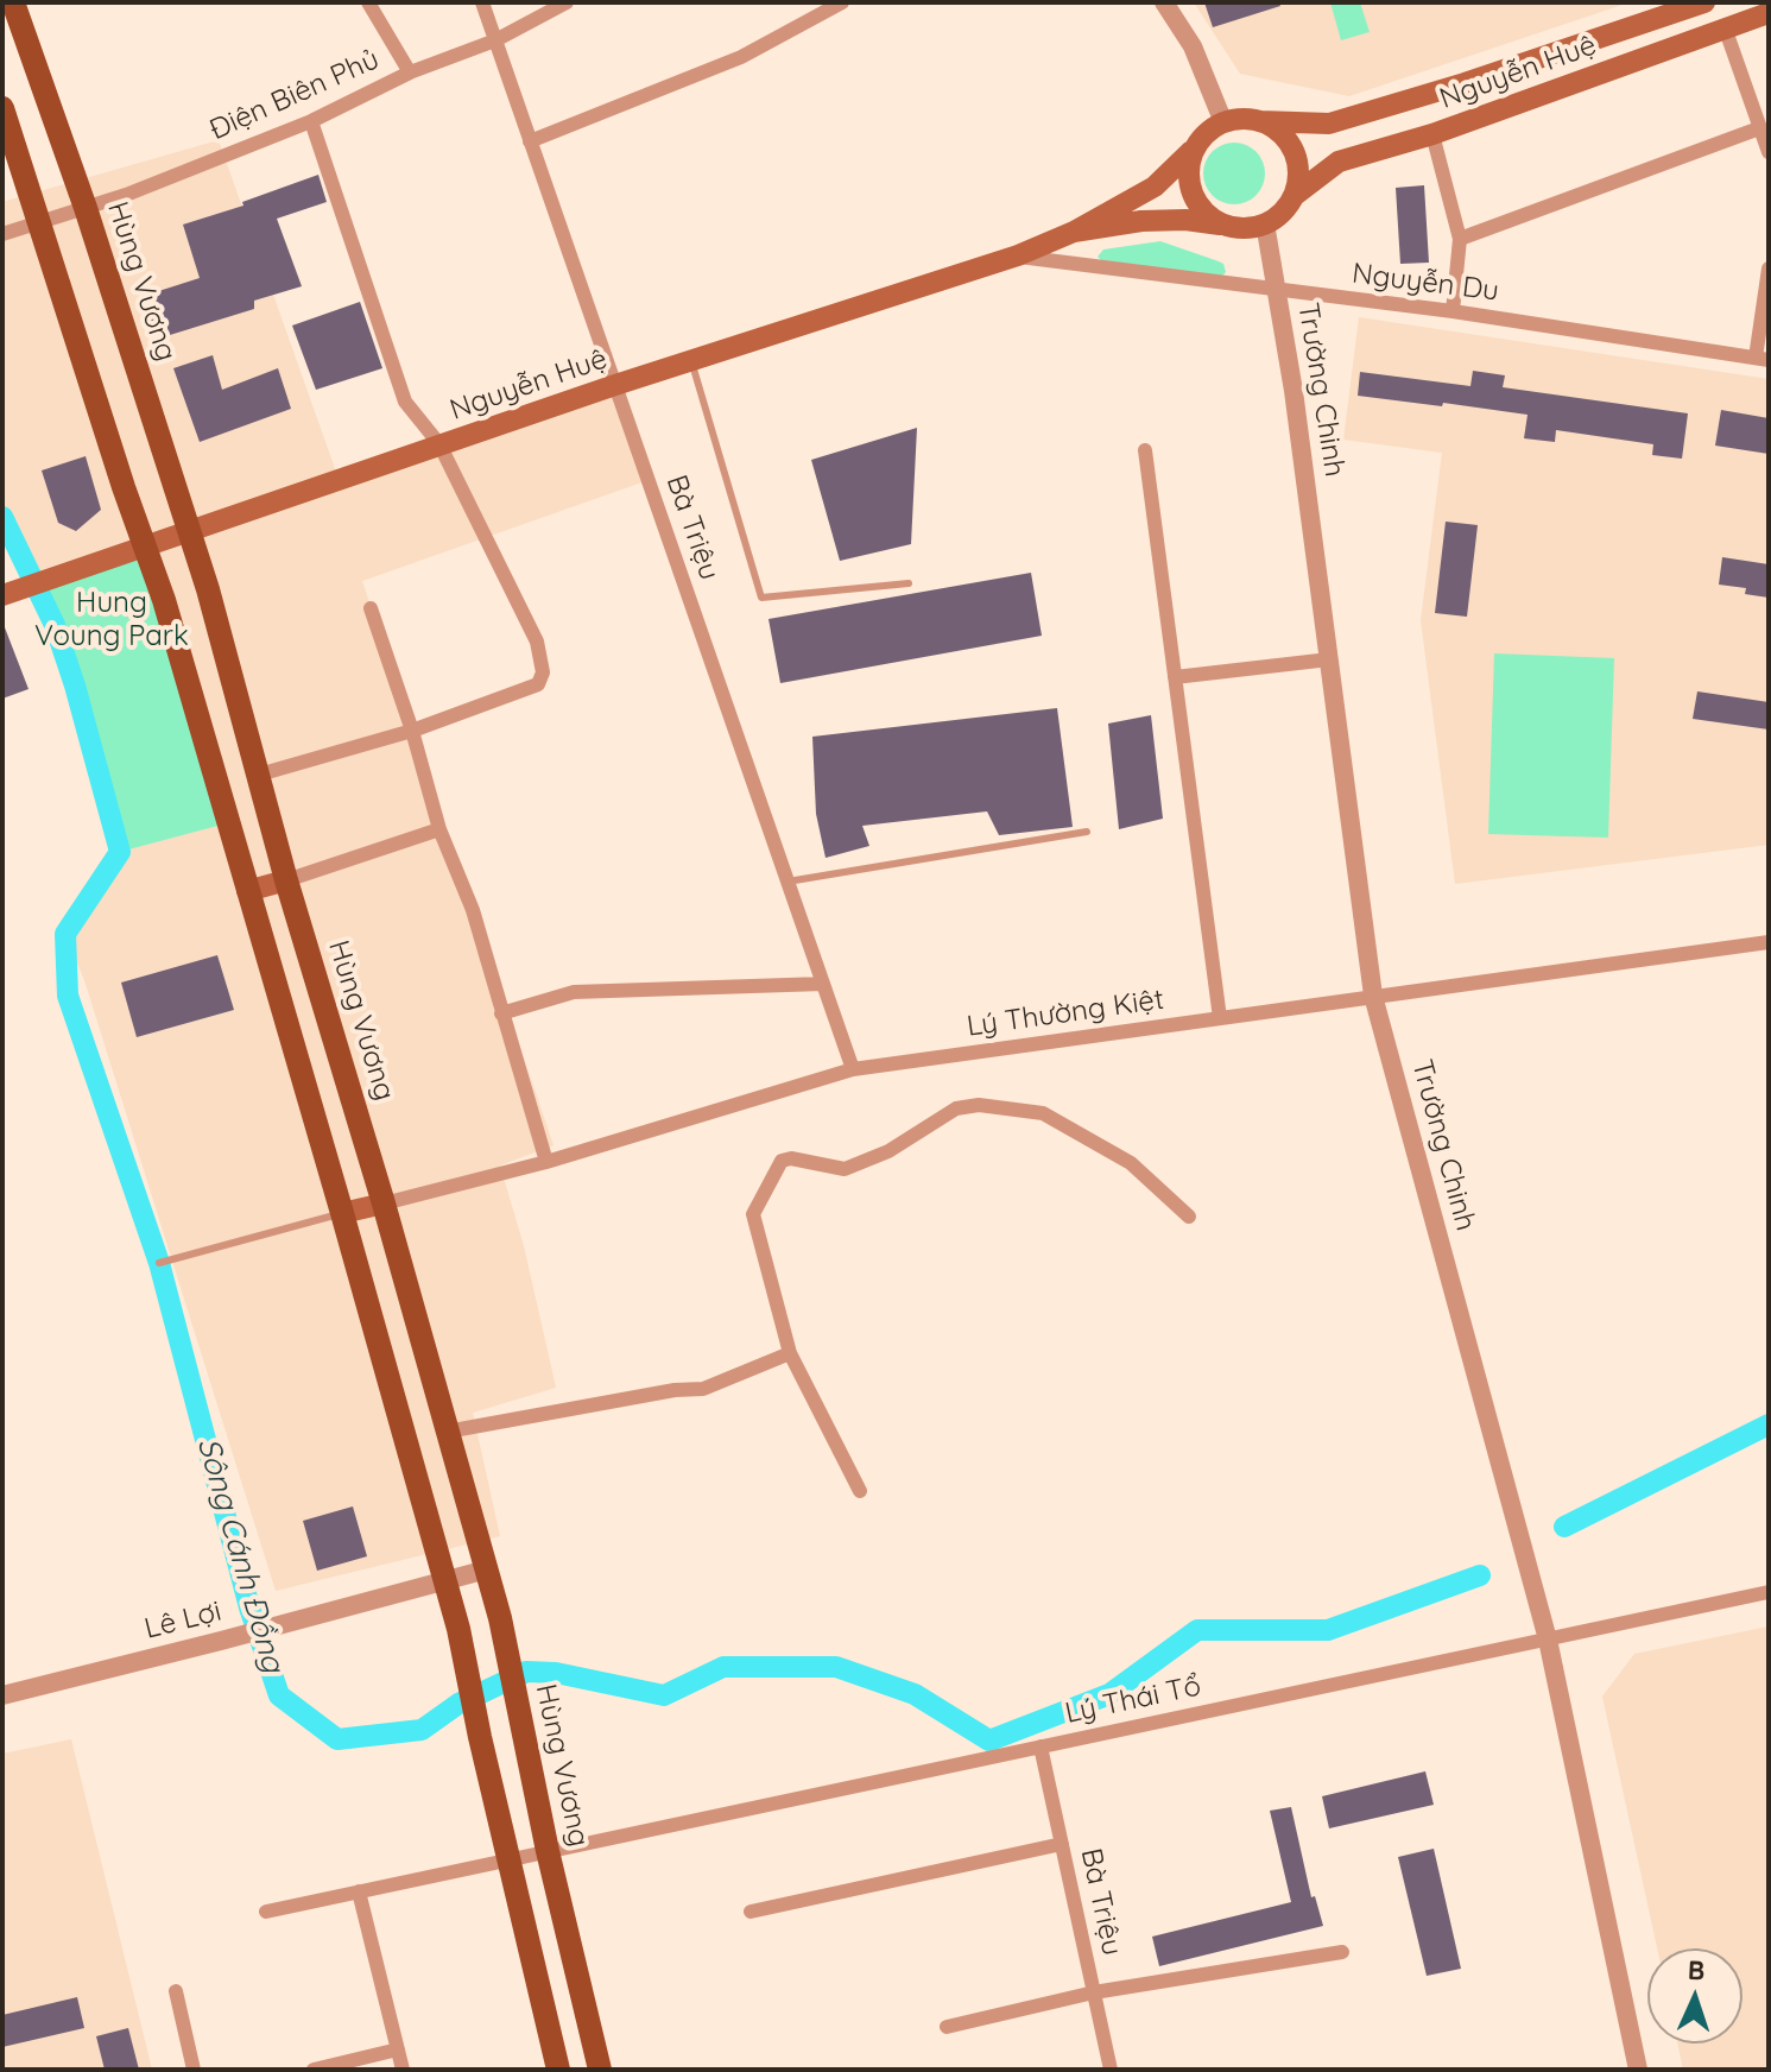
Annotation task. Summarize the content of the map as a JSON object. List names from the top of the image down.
{
  "streets": {
    "main road": ["Nguyễn Huệ", "Hùng Vương"],
    "street": [
      "Điện Biên Phủ",
      "Nguyễn Du",
      "Trường Chinh",
      "Bà Triệu",
      "Lý Thường Kiệt",
      "Lê Lợi",
      "Lý Thái Tổ"
    ]
  },
  "crossings": [
    ["Nguyễn Huệ", "Hùng Vương"],
    ["Nguyễn Huệ", "Nguyễn Du"],
    ["Nguyễn Huệ", "Trường Chinh"],
    ["Nguyễn Huệ", "Bà Triệu"],
    ["Điện Biên Phủ", "Hùng Vương"],
    ["Điện Biên Phủ", "Bà Triệu"],
    ["Hùng Vương", "Lý Thường Kiệt"],
    ["Hùng Vương", "Lê Lợi"],
    ["Hùng Vương", "Lý Thái Tổ"],
    ["Nguyễn Du", "Trường Chinh"],
    ["Trường Chinh", "Lý Thường Kiệt"],
    ["Trường Chinh", "Lý Thái Tổ"],
    ["Bà Triệu", "Lý Thường Kiệt"],
    ["Bà Triệu", "Lý Thái Tổ"]
  ],
  "water": ["Sông Cánh Đồng"],
  "parks": ["Hung Voung Park"],
  "north": "top"
}
